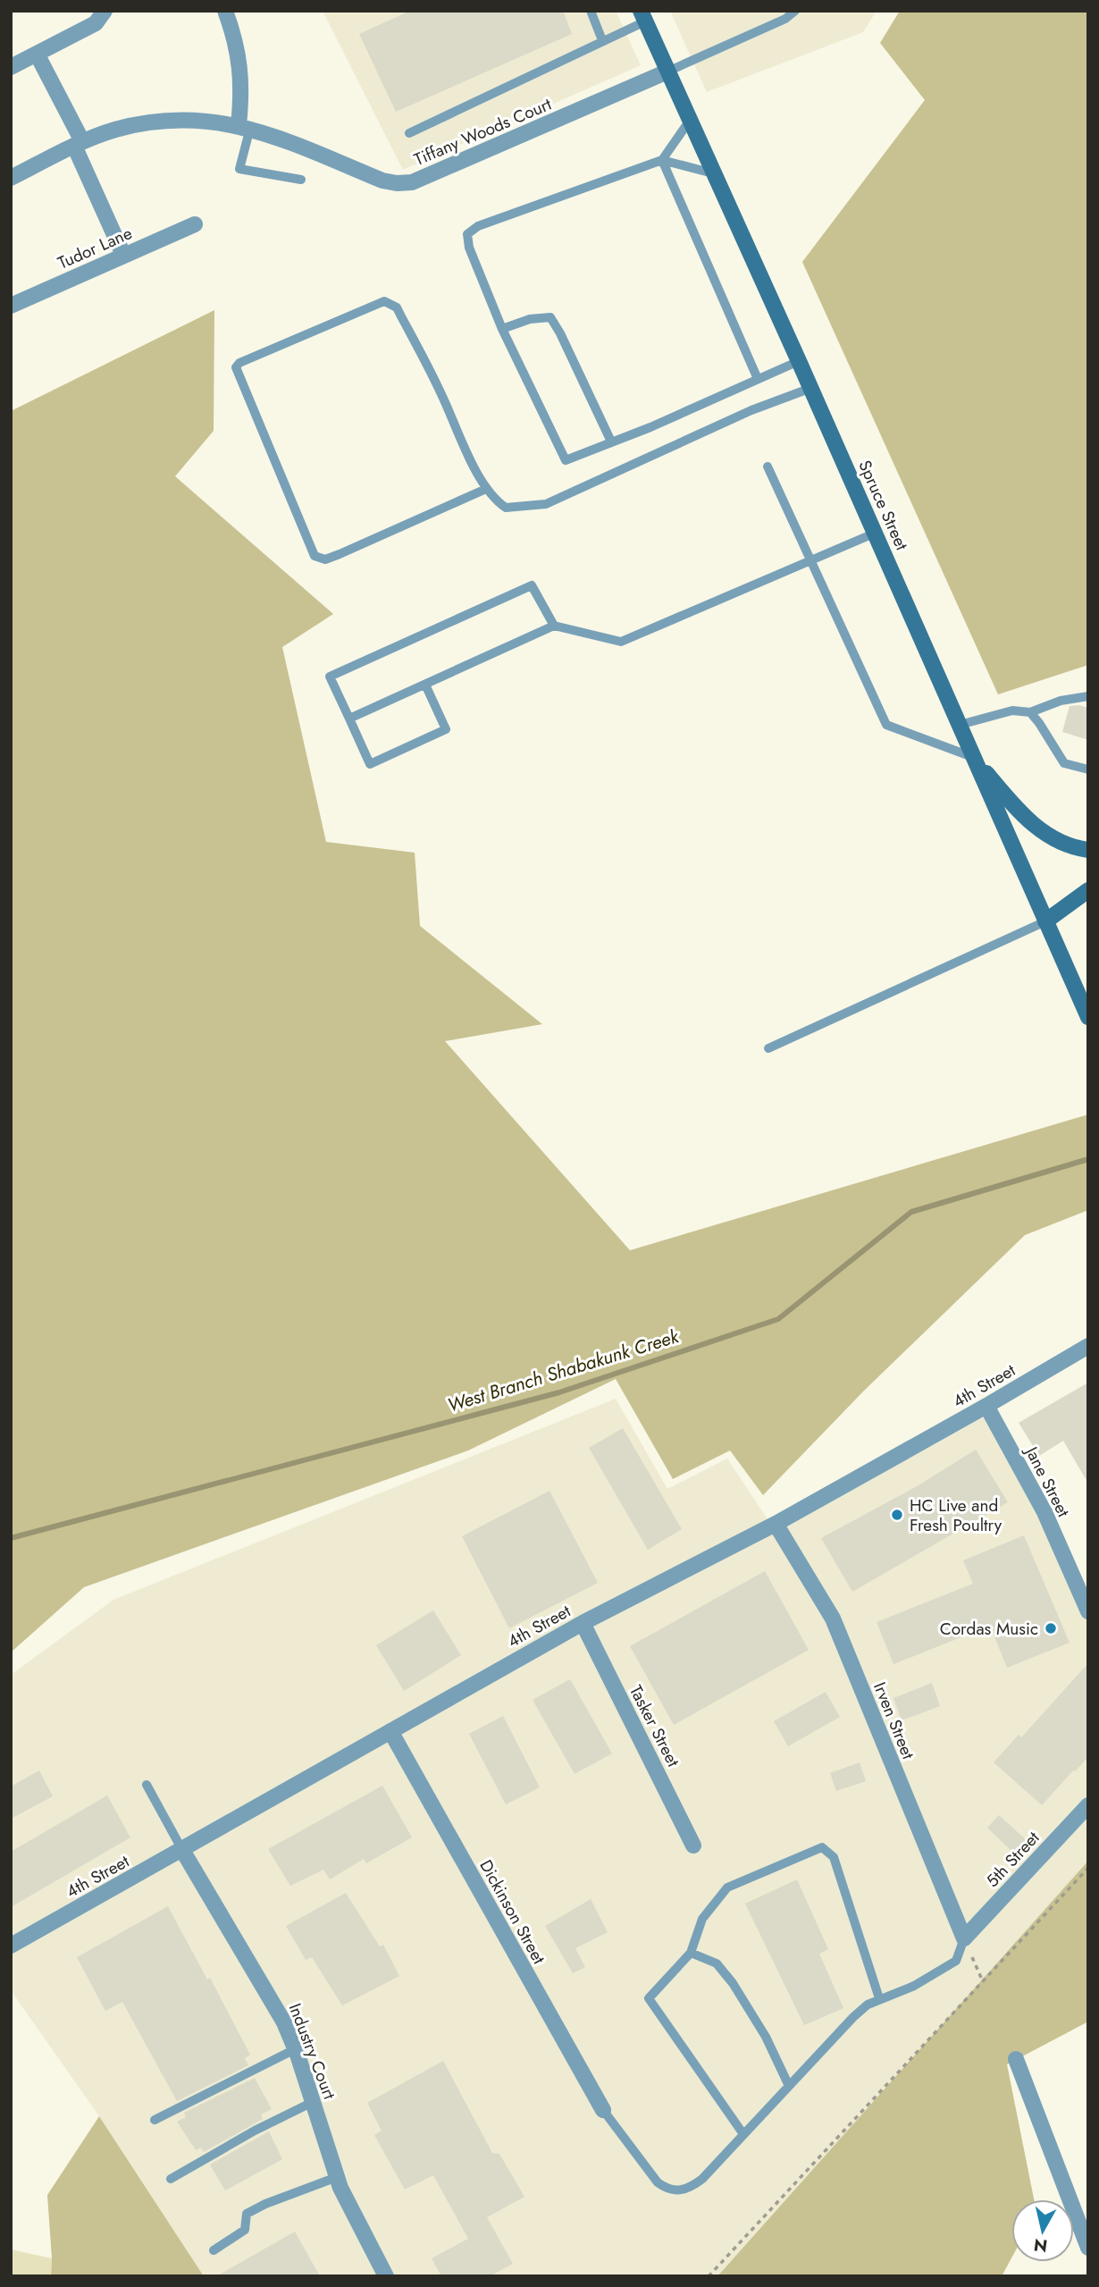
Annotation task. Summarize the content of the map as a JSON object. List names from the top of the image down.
{
  "streets": {
    "street": [
      "Tiffany Woods Court",
      "Tudor Lane",
      "Spruce Street",
      "4th Street",
      "Jane Street",
      "Irven Street",
      "Tasker Street",
      "5th Street",
      "Dickinson Street",
      "Industry Court"
    ]
  },
  "crossings": [
    ["Tiffany Woods Court", "Spruce Street"],
    ["4th Street", "Jane Street"],
    ["4th Street", "Irven Street"],
    ["4th Street", "Tasker Street"],
    ["4th Street", "Dickinson Street"],
    ["4th Street", "Industry Court"],
    ["Irven Street", "5th Street"]
  ],
  "water": ["West Branch Shabakunk Creek"],
  "places": ["HC Live and Fresh Poultry", "Cordas Music"],
  "north": "bottom"
}
